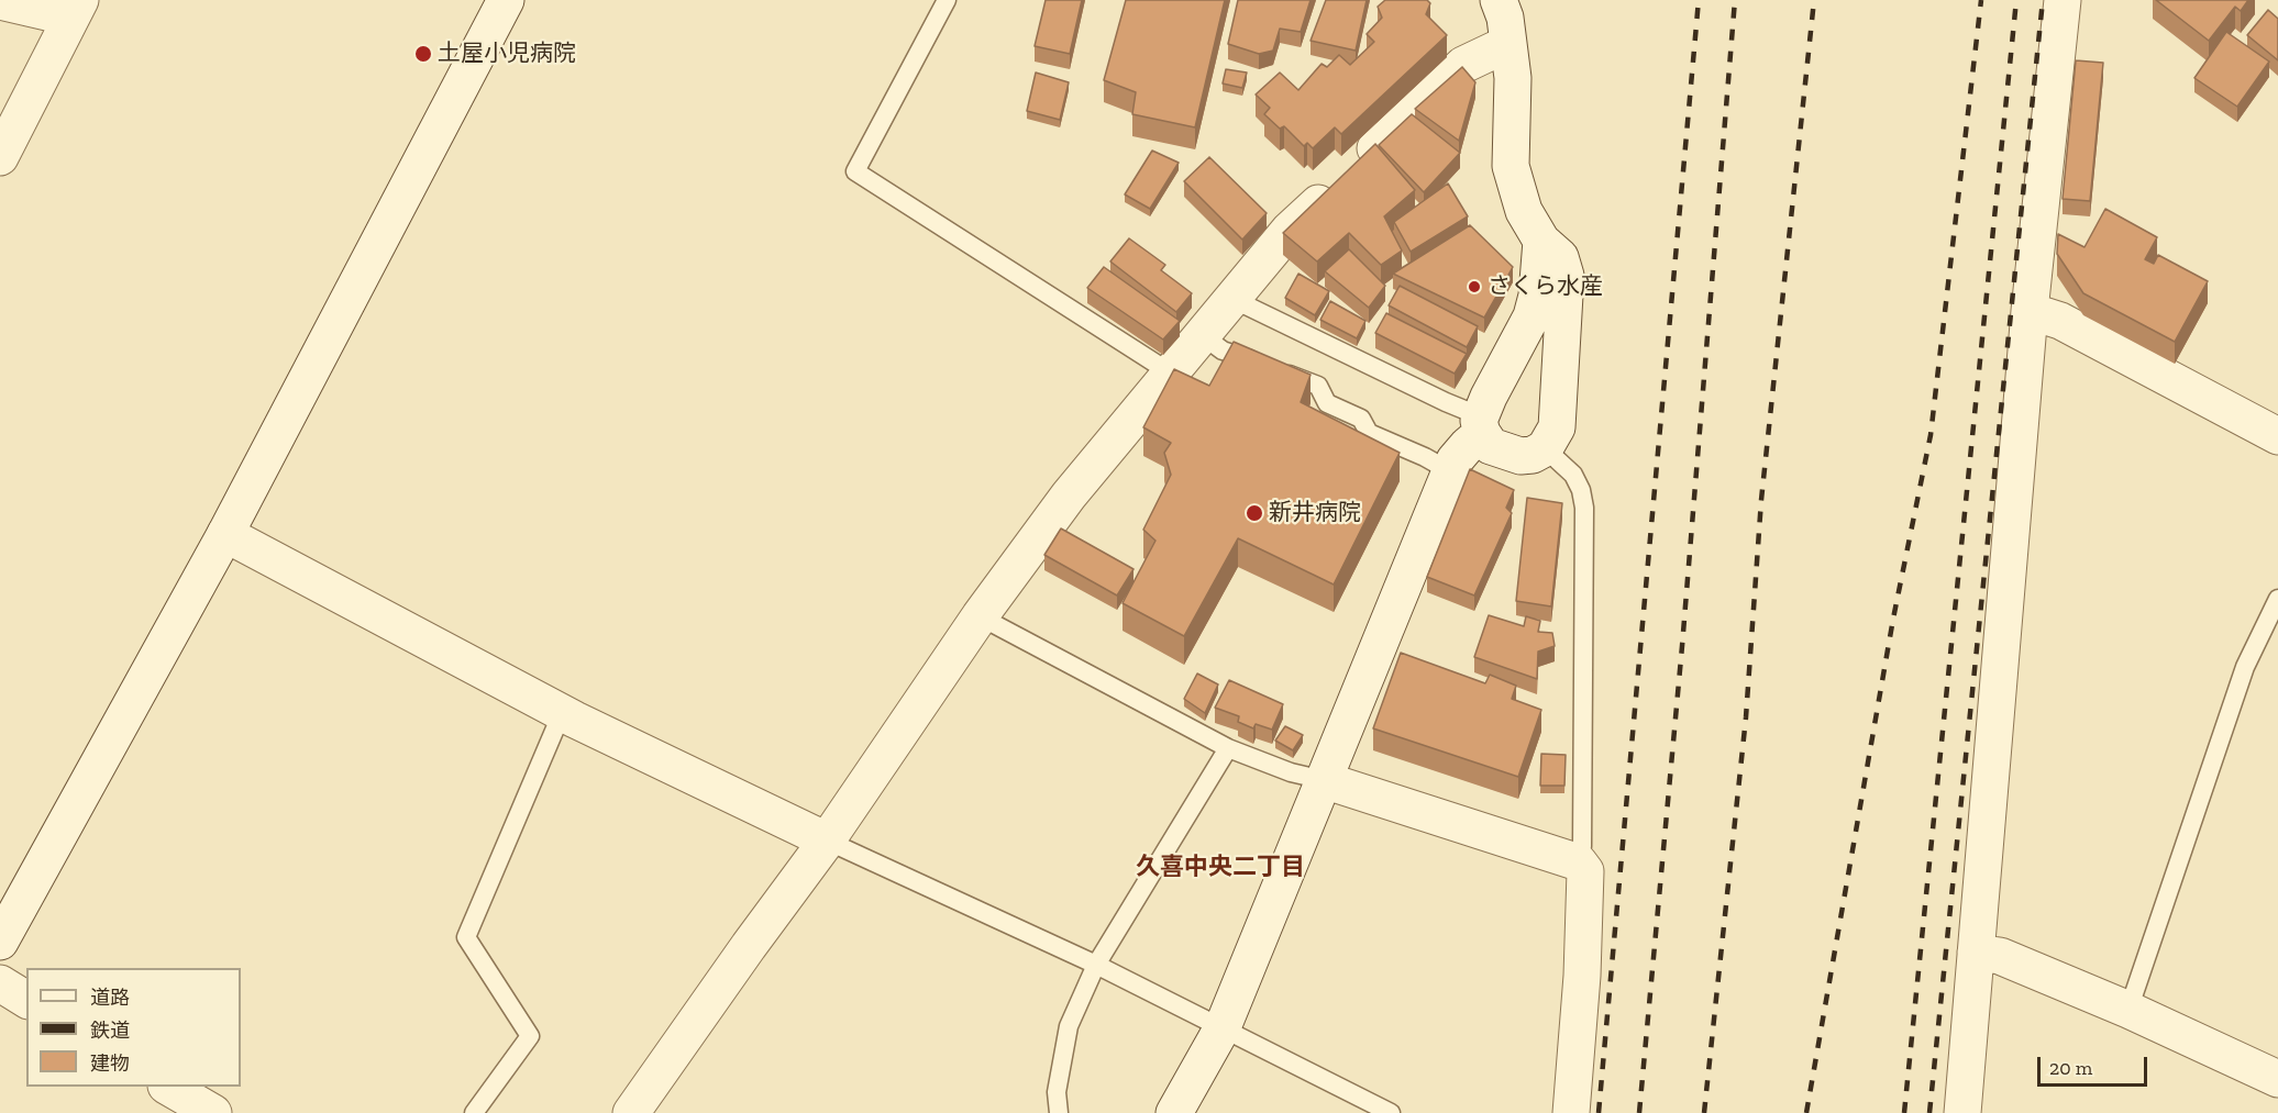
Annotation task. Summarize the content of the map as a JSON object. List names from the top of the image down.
{
  "districts": ["久喜中央二丁目"],
  "places": ["土屋小児病院", "さくら水産", "新井病院"],
  "legend": ["道路", "鉄道", "建物"],
  "scale_bar": "20 m"
}
